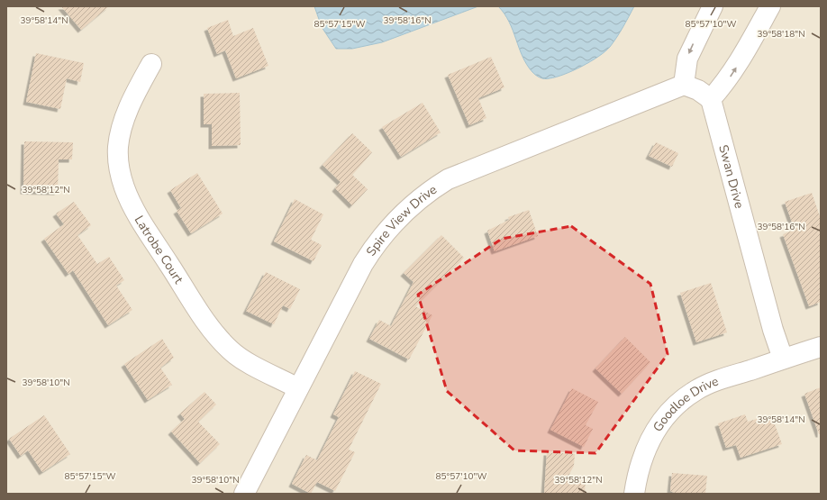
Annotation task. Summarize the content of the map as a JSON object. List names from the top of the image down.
{
  "streets": {
    "street": [
      "Swan Drive",
      "Spire View Drive",
      "Latrobe Court",
      "Goodloe Drive"
    ]
  },
  "crossings": [
    ["Swan Drive", "Goodloe Drive"],
    ["Spire View Drive", "Latrobe Court"]
  ],
  "coordinates": [
    "39°58'14\"N",
    "39°58'16\"N",
    "85°57'15\"W",
    "85°57'10\"W",
    "39°58'18\"N",
    "39°58'12\"N",
    "39°58'10\"N"
  ]
}
